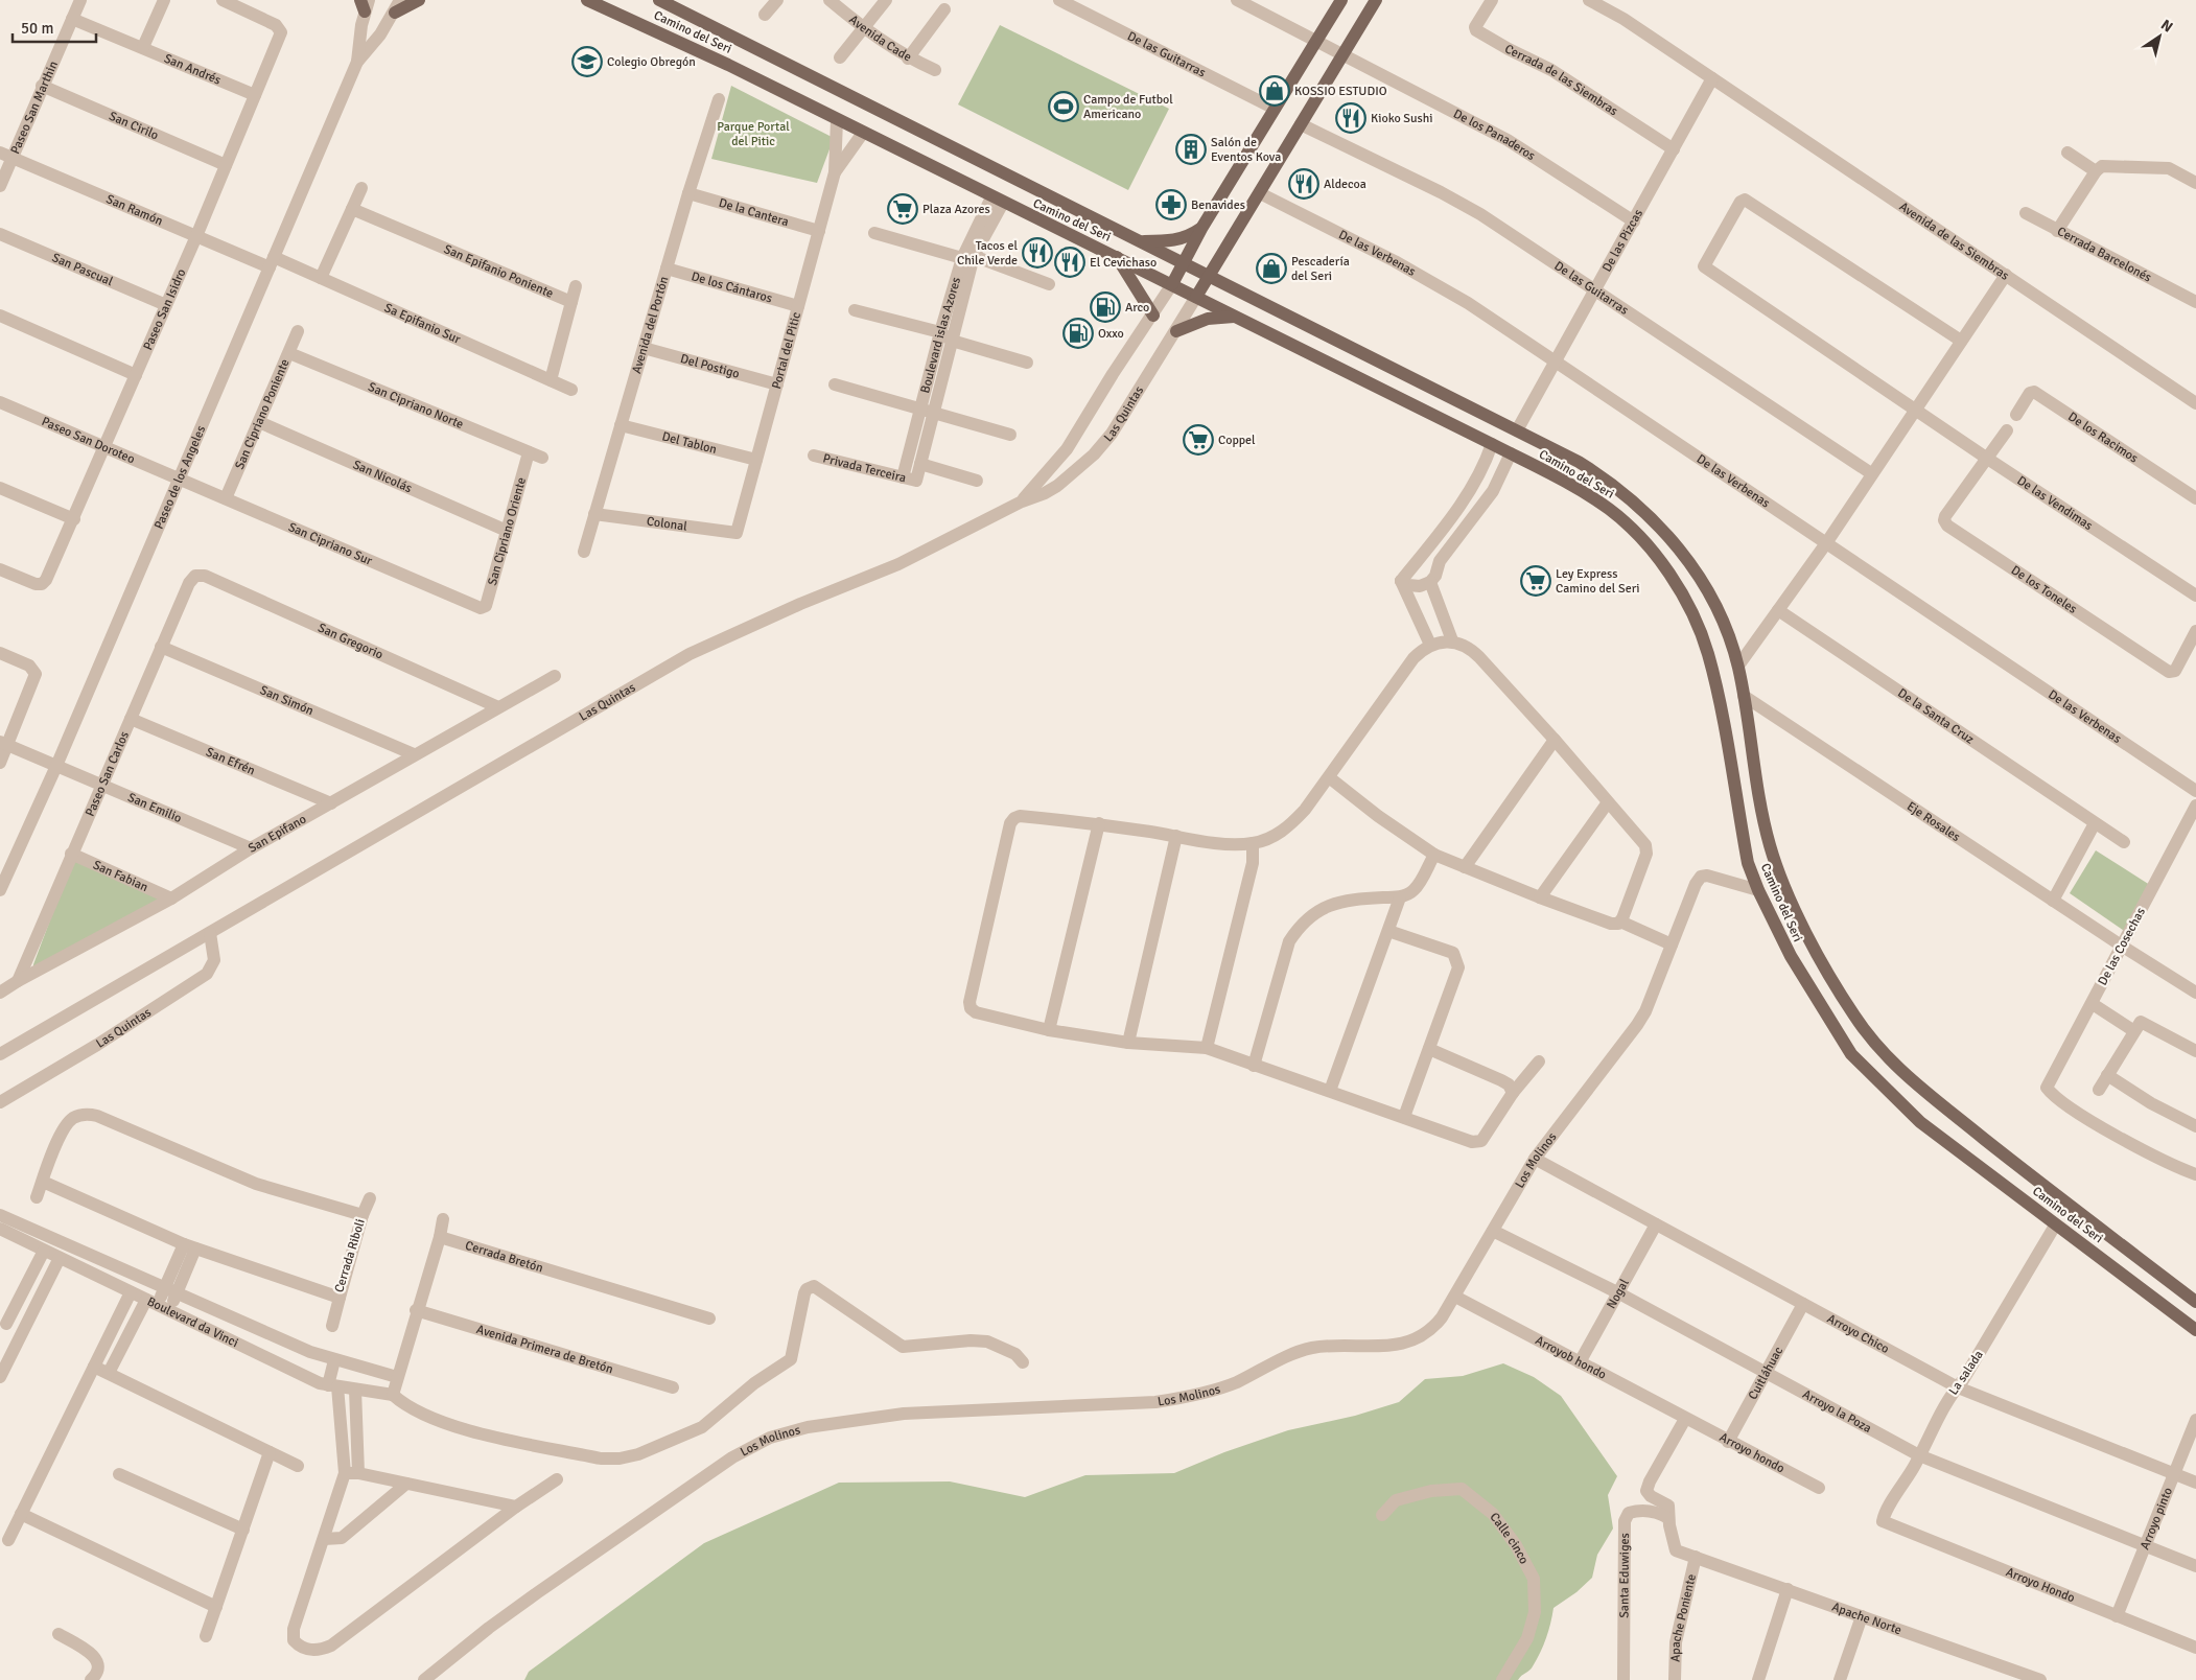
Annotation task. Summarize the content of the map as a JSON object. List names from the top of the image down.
{
  "streets": {
    "main road": ["Camino del Seri"],
    "street": [
      "Avenida Cade",
      "De las Guitarras",
      "San Andrés",
      "Cerrada de las Siembras",
      "Paseo San Marthin",
      "San Cirilo",
      "De los Panaderos",
      "San Ramón",
      "De la Cantera",
      "Avenida de las Siembras",
      "De las Pizcas",
      "De las Verbenas",
      "Cerrada Barcelonés",
      "San Pascual",
      "San Epifanio Poniente",
      "De los Cántaros",
      "Paseo San Isidro",
      "Sa Epifanio Sur",
      "Avenida del Portón",
      "Boulevard islas Azores",
      "Portal del Pitic",
      "Del Postigo",
      "San Cipriano Norte",
      "Las Quintas",
      "San Cipriano Poniente",
      "De los Racimos",
      "Paseo San Doroteo",
      "Del Tablon",
      "Privada Terceira",
      "Paseo de los Angeles",
      "San Nicolás",
      "De las Vendimas",
      "Colonal",
      "San Cipriano Oriente",
      "San Cipriano Sur",
      "De los Toneles",
      "San Gregorio",
      "San Simón",
      "De la Santa Cruz",
      "San Efrén",
      "Paseo San Carlos",
      "San Emilio",
      "Eje Rosales",
      "San Epifano",
      "San Fabian",
      "De las Cosechas",
      "Los Molinos",
      "Cerrada Riboli",
      "Cerrada Bretón",
      "Nogal",
      "Boulevard da Vinci",
      "Arroyo Chico",
      "Avenida Primera de Bretón",
      "Arroyob hondo",
      "Cuitláhuac",
      "La salada",
      "Arroyo la Poza",
      "Arroyo hondo",
      "Arroyo pinto",
      "Calle cinco",
      "Santa Eduwiges",
      "Arroyo Hondo",
      "Apache Poniente",
      "Apache Norte"
    ]
  },
  "crossings": [
    ["Camino del Seri", "De las Pizcas"],
    ["Camino del Seri", "Boulevard islas Azores"],
    ["Camino del Seri", "Portal del Pitic"],
    ["Camino del Seri", "Las Quintas"],
    ["Camino del Seri", "Eje Rosales"],
    ["Camino del Seri", "Los Molinos"],
    ["Camino del Seri", "La salada"],
    ["De las Guitarras", "De las Pizcas"],
    ["San Andrés", "Paseo San Marthin"],
    ["San Andrés", "Paseo San Isidro"],
    ["Cerrada de las Siembras", "De las Pizcas"],
    ["Paseo San Marthin", "San Cirilo"],
    ["Paseo San Marthin", "San Ramón"],
    ["San Cirilo", "Paseo San Isidro"],
    ["De los Panaderos", "De las Pizcas"],
    ["San Ramón", "Paseo San Isidro"],
    ["San Ramón", "Sa Epifanio Sur"],
    ["San Ramón", "Paseo de los Angeles"],
    ["De la Cantera", "Avenida del Portón"],
    ["De la Cantera", "Portal del Pitic"],
    ["Avenida de las Siembras", "De las Pizcas"],
    ["De las Pizcas", "De las Verbenas"],
    ["San Pascual", "Paseo San Isidro"],
    ["De los Cántaros", "Avenida del Portón"],
    ["De los Cántaros", "Portal del Pitic"],
    ["Paseo San Isidro", "Paseo San Doroteo"],
    ["Sa Epifanio Sur", "Paseo de los Angeles"],
    ["Avenida del Portón", "Del Postigo"],
    ["Avenida del Portón", "Del Tablon"],
    ["Avenida del Portón", "Colonal"],
    ["Boulevard islas Azores", "Privada Terceira"],
    ["Portal del Pitic", "Del Postigo"],
    ["Portal del Pitic", "Del Tablon"],
    ["Portal del Pitic", "Colonal"],
    ["San Cipriano Norte", "San Cipriano Poniente"],
    ["San Cipriano Norte", "San Cipriano Oriente"],
    ["San Cipriano Poniente", "San Nicolás"],
    ["San Cipriano Poniente", "San Cipriano Sur"],
    ["Paseo San Doroteo", "Paseo de los Angeles"],
    ["Paseo San Doroteo", "San Cipriano Sur"],
    ["Paseo de los Angeles", "San Cipriano Sur"],
    ["Paseo de los Angeles", "San Emilio"],
    ["San Nicolás", "San Cipriano Oriente"],
    ["De las Vendimas", "De los Toneles"],
    ["San Cipriano Oriente", "San Cipriano Sur"],
    ["San Gregorio", "Paseo San Carlos"],
    ["San Gregorio", "San Epifano"],
    ["San Simón", "Paseo San Carlos"],
    ["San Simón", "San Epifano"],
    ["San Efrén", "Paseo San Carlos"],
    ["San Efrén", "San Epifano"],
    ["Paseo San Carlos", "San Emilio"],
    ["Paseo San Carlos", "San Epifano"],
    ["Paseo San Carlos", "San Fabian"],
    ["San Emilio", "San Epifano"],
    ["Eje Rosales", "De las Cosechas"],
    ["San Epifano", "San Fabian"],
    ["Los Molinos", "Arroyo Chico"],
    ["Los Molinos", "Arroyob hondo"],
    ["Los Molinos", "Arroyo la Poza"],
    ["Nogal", "Arroyo Chico"],
    ["Nogal", "Arroyob hondo"],
    ["Nogal", "Arroyo la Poza"],
    ["Arroyo Chico", "Cuitláhuac"],
    ["Arroyo Chico", "La salada"],
    ["Arroyo Chico", "Arroyo pinto"],
    ["Arroyob hondo", "Arroyo hondo"],
    ["Cuitláhuac", "Arroyo la Poza"],
    ["Cuitláhuac", "Arroyo hondo"],
    ["La salada", "Arroyo la Poza"],
    ["La salada", "Arroyo Hondo"],
    ["Arroyo la Poza", "Arroyo pinto"],
    ["Arroyo pinto", "Arroyo Hondo"],
    ["Santa Eduwiges", "Apache Norte"],
    ["Apache Poniente", "Apache Norte"]
  ],
  "parks": ["Parque Portal del Pitic"],
  "places": {
    "school or university": ["Colegio Obregón"],
    "shop": ["KOSSIO ESTUDIO", "Pescadería del Seri"],
    "sports": ["Campo de Futbol Americano"],
    "restaurant": [
      "Kioko Sushi",
      "Aldecoa",
      "Tacos el Chile Verde",
      "El Cevichaso"
    ],
    "building": ["Salón de Eventos Kova"],
    "pharmacy": ["Benavides"],
    "supermarket": ["Plaza Azores", "Coppel", "Ley Express Camino del Seri"],
    "fuel station": ["Arco", "Oxxo"]
  },
  "scale_bar": "50 m",
  "north": "top right"
}
